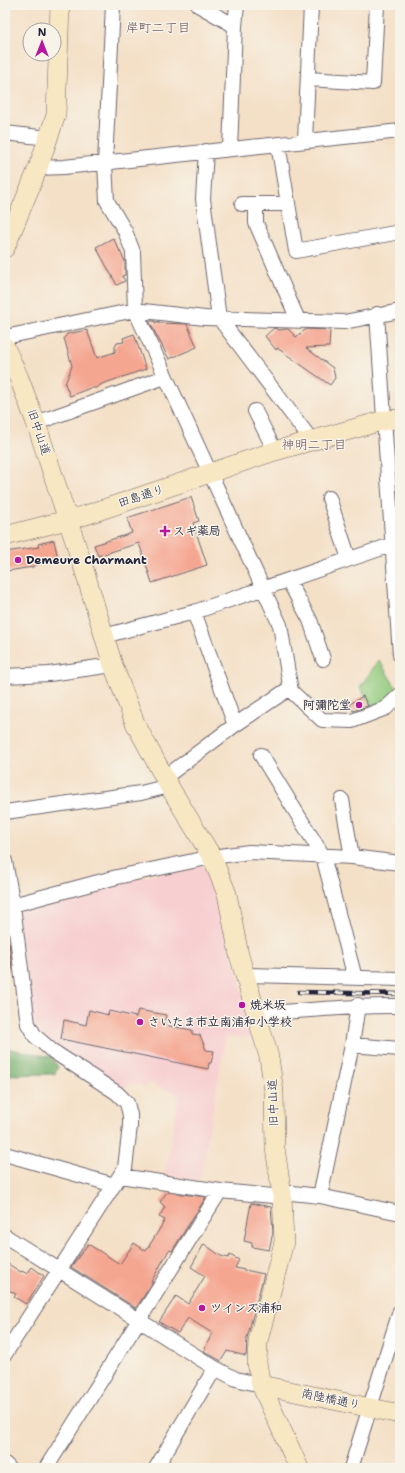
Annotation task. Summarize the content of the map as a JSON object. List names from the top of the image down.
{
  "streets": {
    "street": ["旧中山道", "田島通り", "南陸橋通り"]
  },
  "crossings": [
    ["旧中山道", "田島通り"],
    ["旧中山道", "南陸橋通り"]
  ],
  "districts": ["岸町二丁目", "神明二丁目"],
  "places": {
    "health": ["スギ薬局"],
    "other": [
      "Demeure Charmant",
      "阿彌陀堂",
      "焼米坂",
      "さいたま市立南浦和小学校",
      "ツインズ浦和"
    ]
  },
  "north": "top"
}
